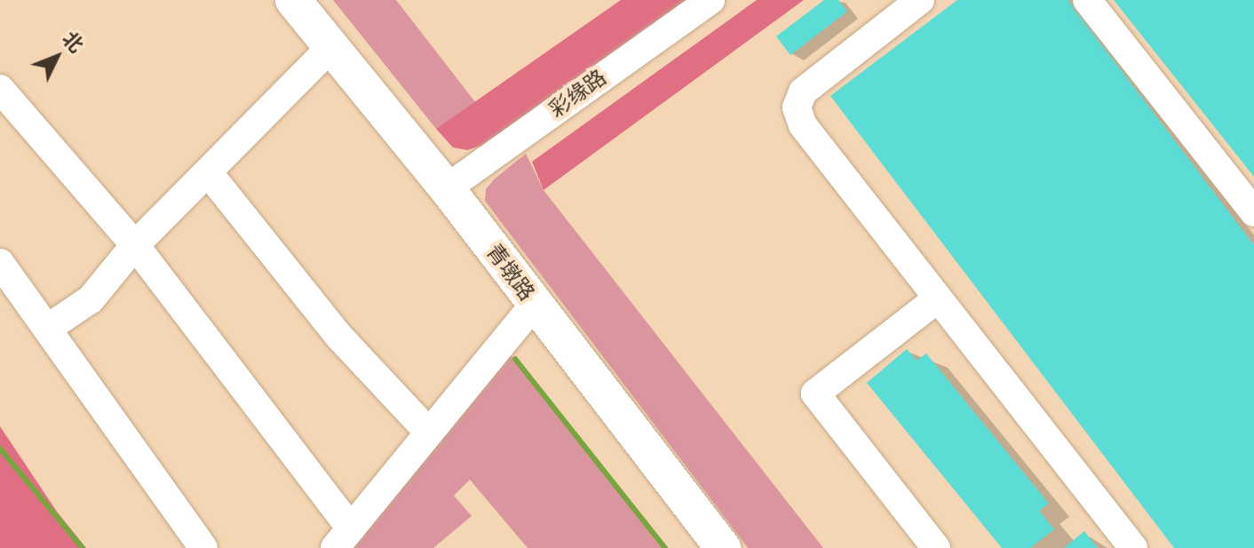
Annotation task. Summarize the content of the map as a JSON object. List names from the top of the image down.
{
  "streets": {
    "main road": ["青墩路"],
    "street": ["彩缘路"]
  },
  "crossings": [
    ["彩缘路", "青墩路"]
  ],
  "north": "top right"
}
